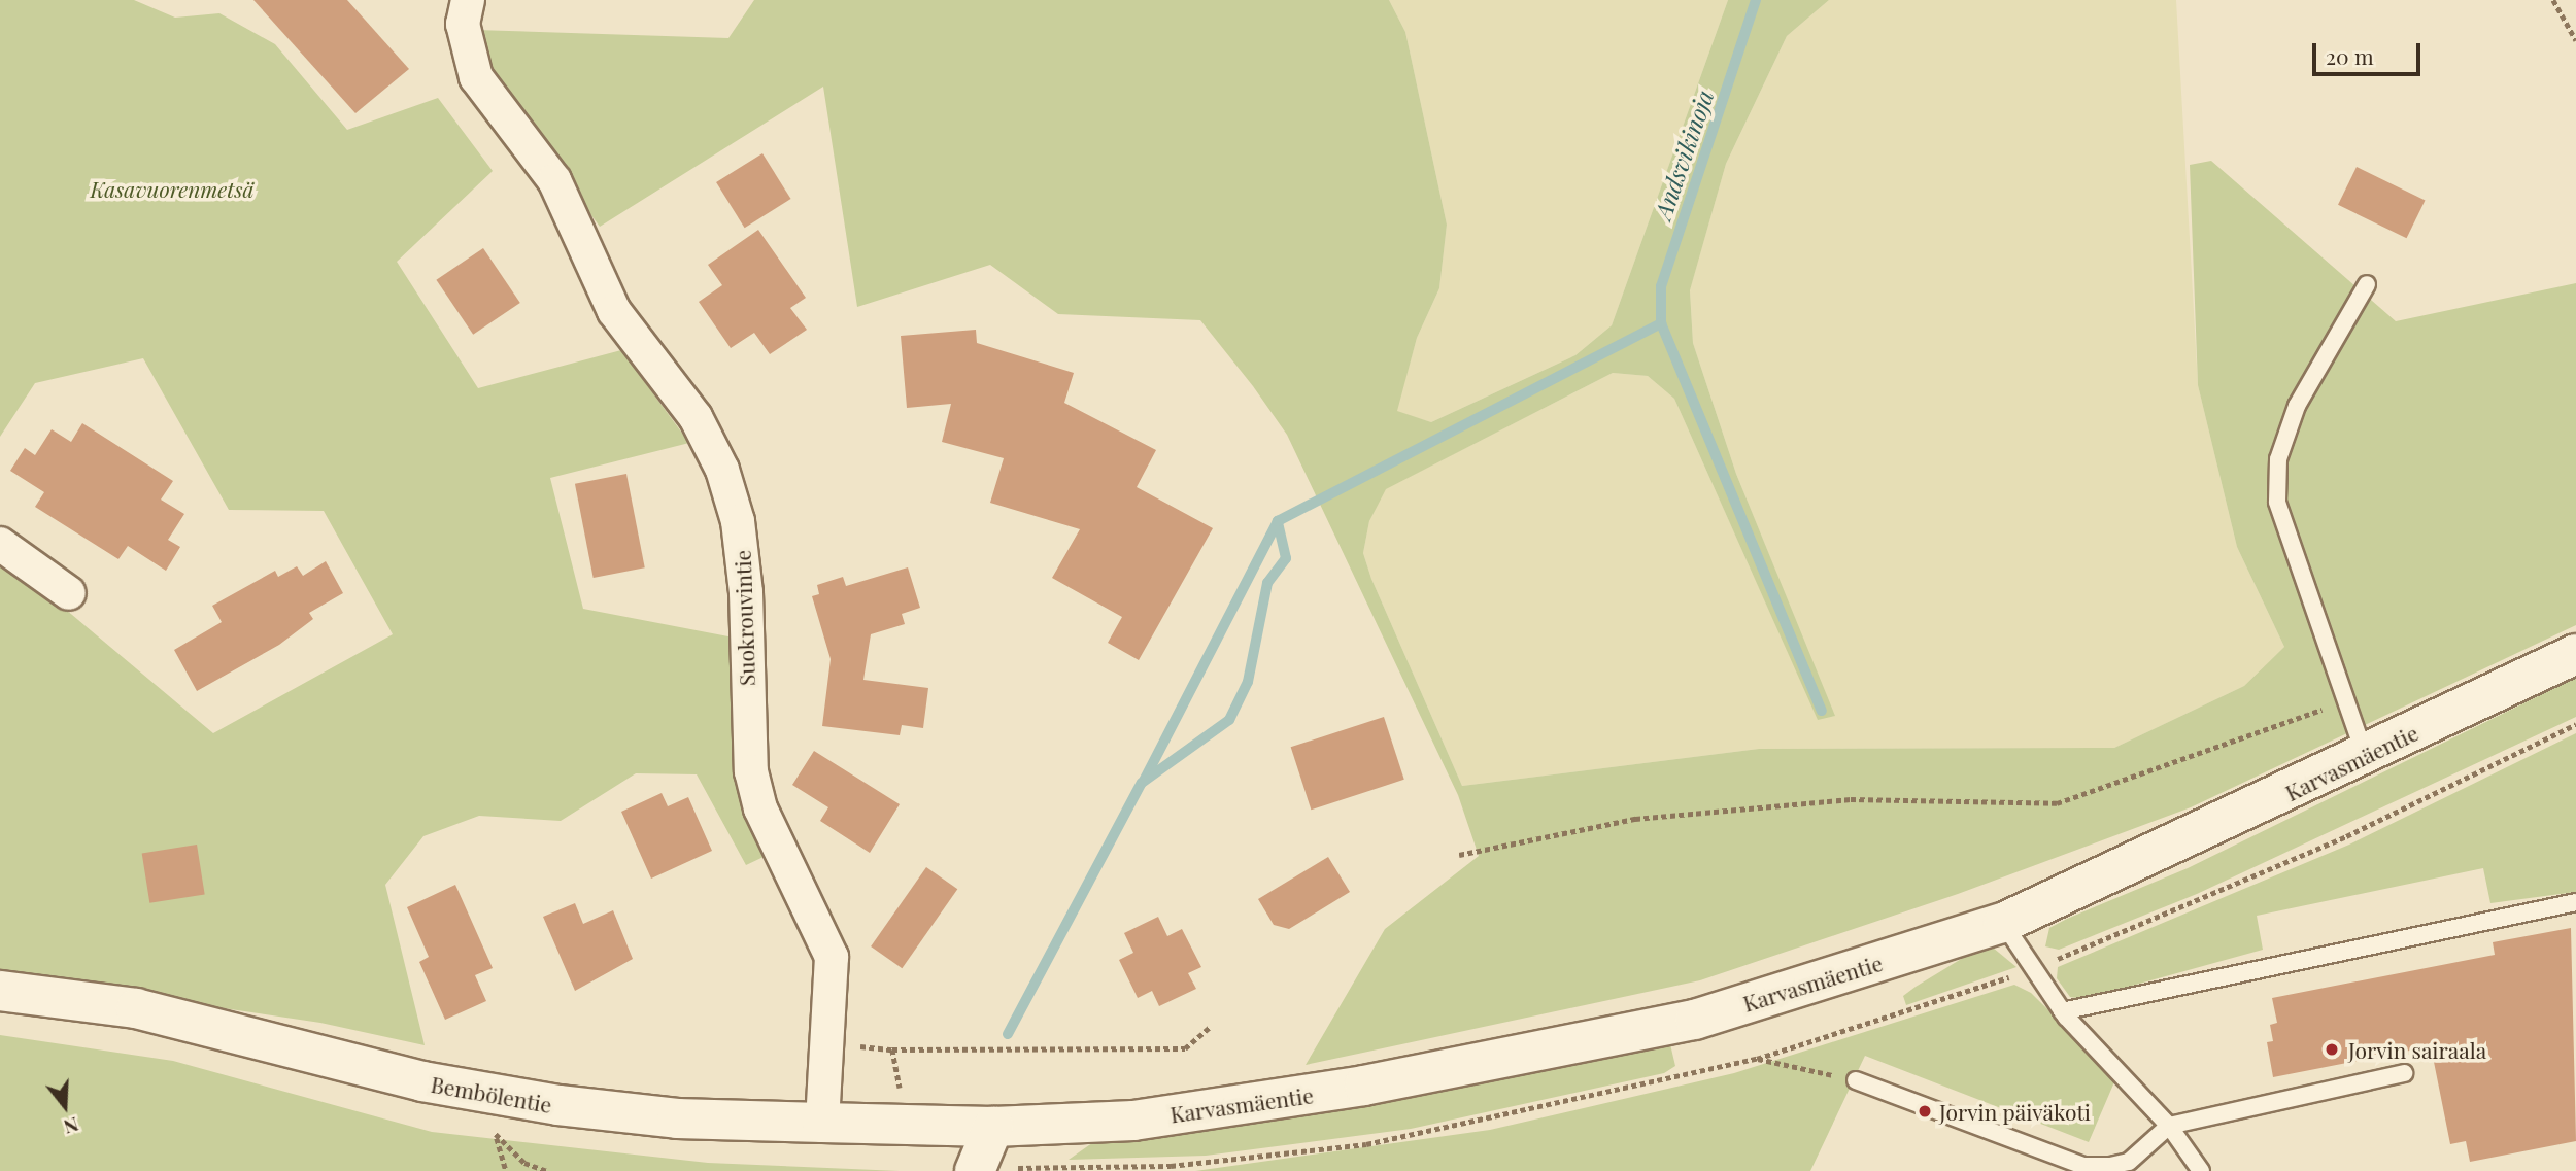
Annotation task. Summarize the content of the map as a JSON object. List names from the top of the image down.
{
  "streets": {
    "main road": ["Karvasmäentie", "Bembölentie"],
    "street": ["Suokrouvintie"]
  },
  "crossings": [
    ["Suokrouvintie", "Bembölentie"],
    ["Karvasmäentie", "Bembölentie"]
  ],
  "water": ["Andsvikinoja"],
  "parks": ["Kasavuorenmetsä"],
  "places": ["Jorvin sairaala", "Jorvin päiväkoti"],
  "scale_bar": "20 m",
  "north": "bottom"
}
